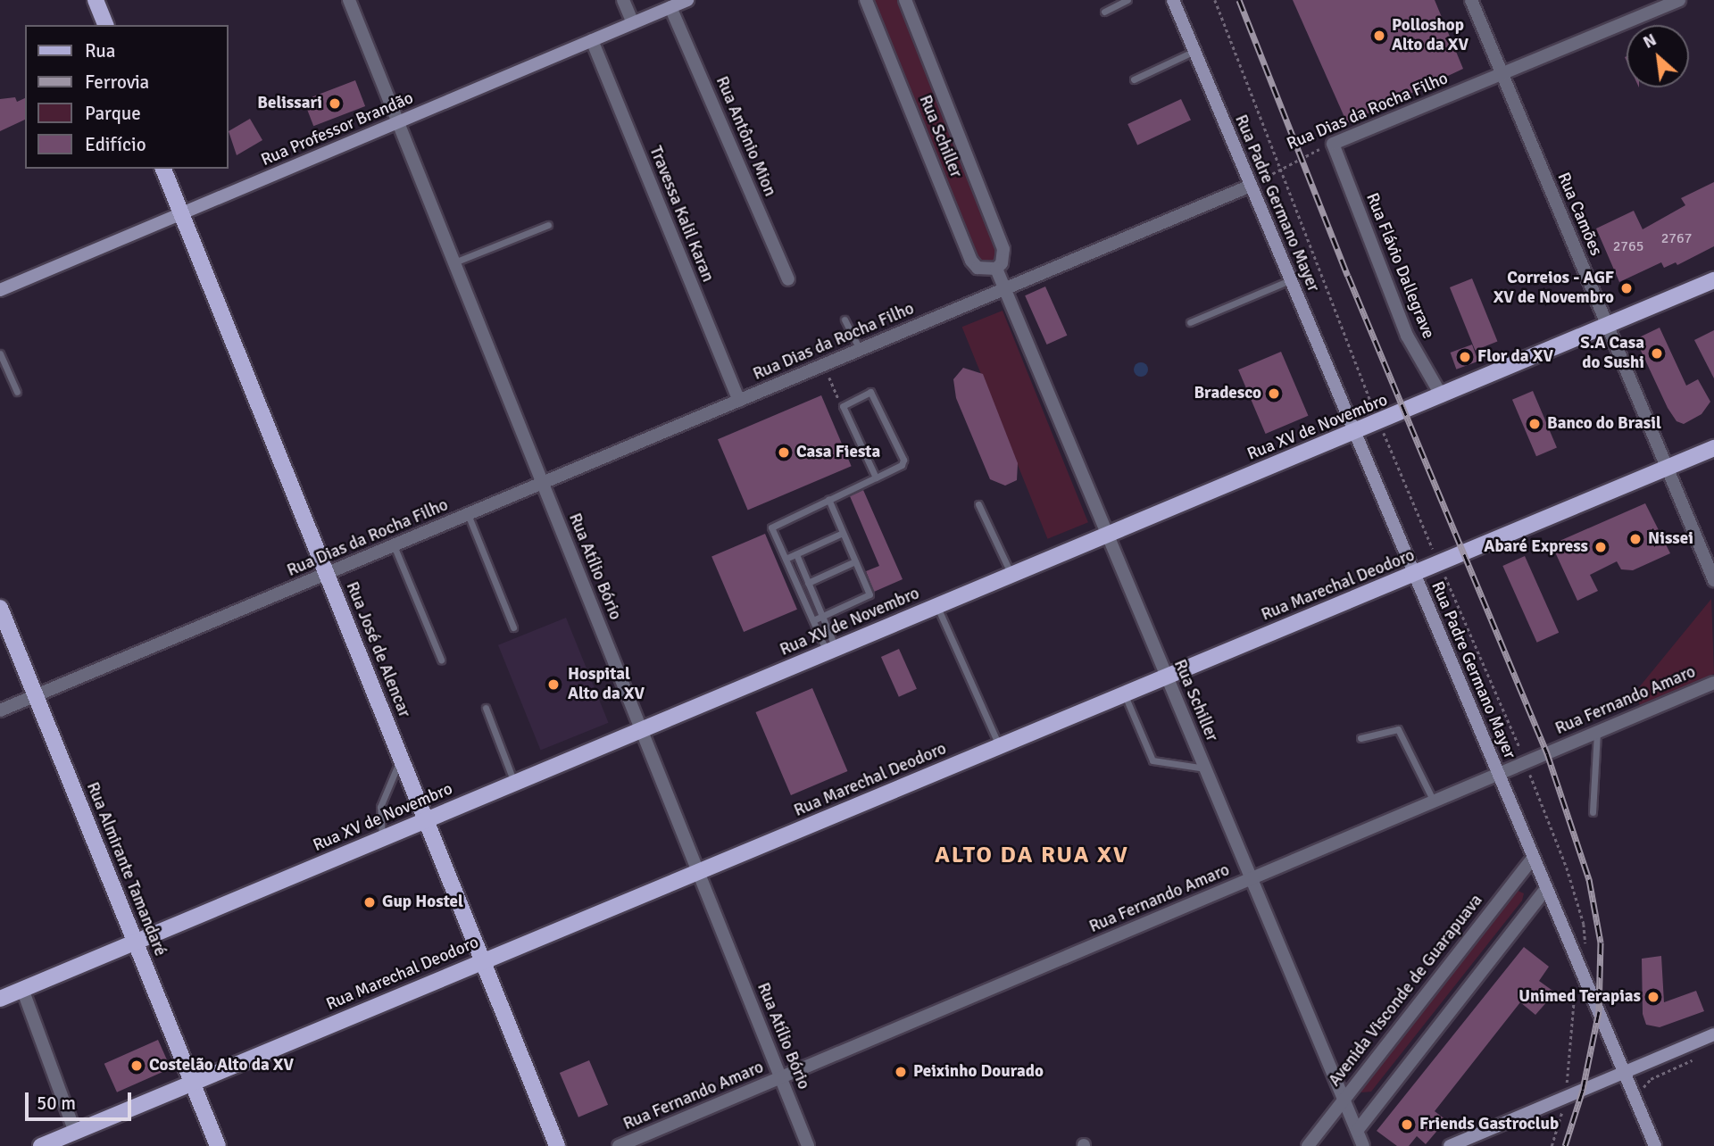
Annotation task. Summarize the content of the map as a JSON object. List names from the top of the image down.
{
  "streets": {
    "main road": [
      "Rua XV de Novembro",
      "Rua Marechal Deodoro",
      "Rua José de Alencar",
      "Rua Almirante Tamandaré"
    ],
    "street": [
      "Rua Dias da Rocha Filho",
      "Rua Professor Brandão",
      "Rua Antônio Mion",
      "Rua Schiller",
      "Rua Padre Germano Mayer",
      "Travessa Kalil Karan",
      "Rua Camões",
      "Rua Flávio Dallegrave",
      "Rua Atílio Bório",
      "Rua Fernando Amaro",
      "Avenida Visconde de Guarapuava"
    ]
  },
  "crossings": [
    ["Rua Dias da Rocha Filho", "Rua Schiller"],
    ["Rua Dias da Rocha Filho", "Rua Padre Germano Mayer"],
    ["Rua Dias da Rocha Filho", "Travessa Kalil Karan"],
    ["Rua Dias da Rocha Filho", "Rua Camões"],
    ["Rua Dias da Rocha Filho", "Rua Flávio Dallegrave"],
    ["Rua Dias da Rocha Filho", "Rua Atílio Bório"],
    ["Rua Dias da Rocha Filho", "Rua José de Alencar"],
    ["Rua Dias da Rocha Filho", "Rua Almirante Tamandaré"],
    ["Rua Professor Brandão", "Rua Antônio Mion"],
    ["Rua Professor Brandão", "Travessa Kalil Karan"],
    ["Rua Professor Brandão", "Rua Atílio Bório"],
    ["Rua Professor Brandão", "Rua José de Alencar"],
    ["Rua Schiller", "Rua XV de Novembro"],
    ["Rua Schiller", "Rua Marechal Deodoro"],
    ["Rua Schiller", "Rua Fernando Amaro"],
    ["Rua Schiller", "Avenida Visconde de Guarapuava"],
    ["Rua Padre Germano Mayer", "Rua XV de Novembro"],
    ["Rua Padre Germano Mayer", "Rua Marechal Deodoro"],
    ["Rua Padre Germano Mayer", "Rua Fernando Amaro"],
    ["Rua Padre Germano Mayer", "Avenida Visconde de Guarapuava"],
    ["Rua Camões", "Rua XV de Novembro"],
    ["Rua Camões", "Rua Marechal Deodoro"],
    ["Rua Flávio Dallegrave", "Rua XV de Novembro"],
    ["Rua XV de Novembro", "Rua Atílio Bório"],
    ["Rua XV de Novembro", "Rua José de Alencar"],
    ["Rua XV de Novembro", "Rua Almirante Tamandaré"],
    ["Rua Atílio Bório", "Rua Marechal Deodoro"],
    ["Rua Atílio Bório", "Rua Fernando Amaro"],
    ["Rua Marechal Deodoro", "Rua José de Alencar"],
    ["Rua Marechal Deodoro", "Rua Almirante Tamandaré"]
  ],
  "districts": ["ALTO DA RUA XV"],
  "places": [
    "Polloshop Alto da XV",
    "Belissari",
    "Correios - AGF XV de Novembro",
    "S.A Casa do Sushi",
    "Flor da XV",
    "Bradesco",
    "Banco do Brasil",
    "Casa Fiesta",
    "Nissei",
    "Abaré Express",
    "Hospital Alto da XV",
    "Gup Hostel",
    "Unimed Terapias",
    "Costelão Alto da XV",
    "Peixinho Dourado",
    "Friends Gastroclub"
  ],
  "house_numbers": ["2767", "2765"],
  "legend": [
    "Rua",
    "Ferrovia",
    "Parque",
    "Edifício"
  ],
  "scale_bar": "50 m",
  "north": "top left"
}
